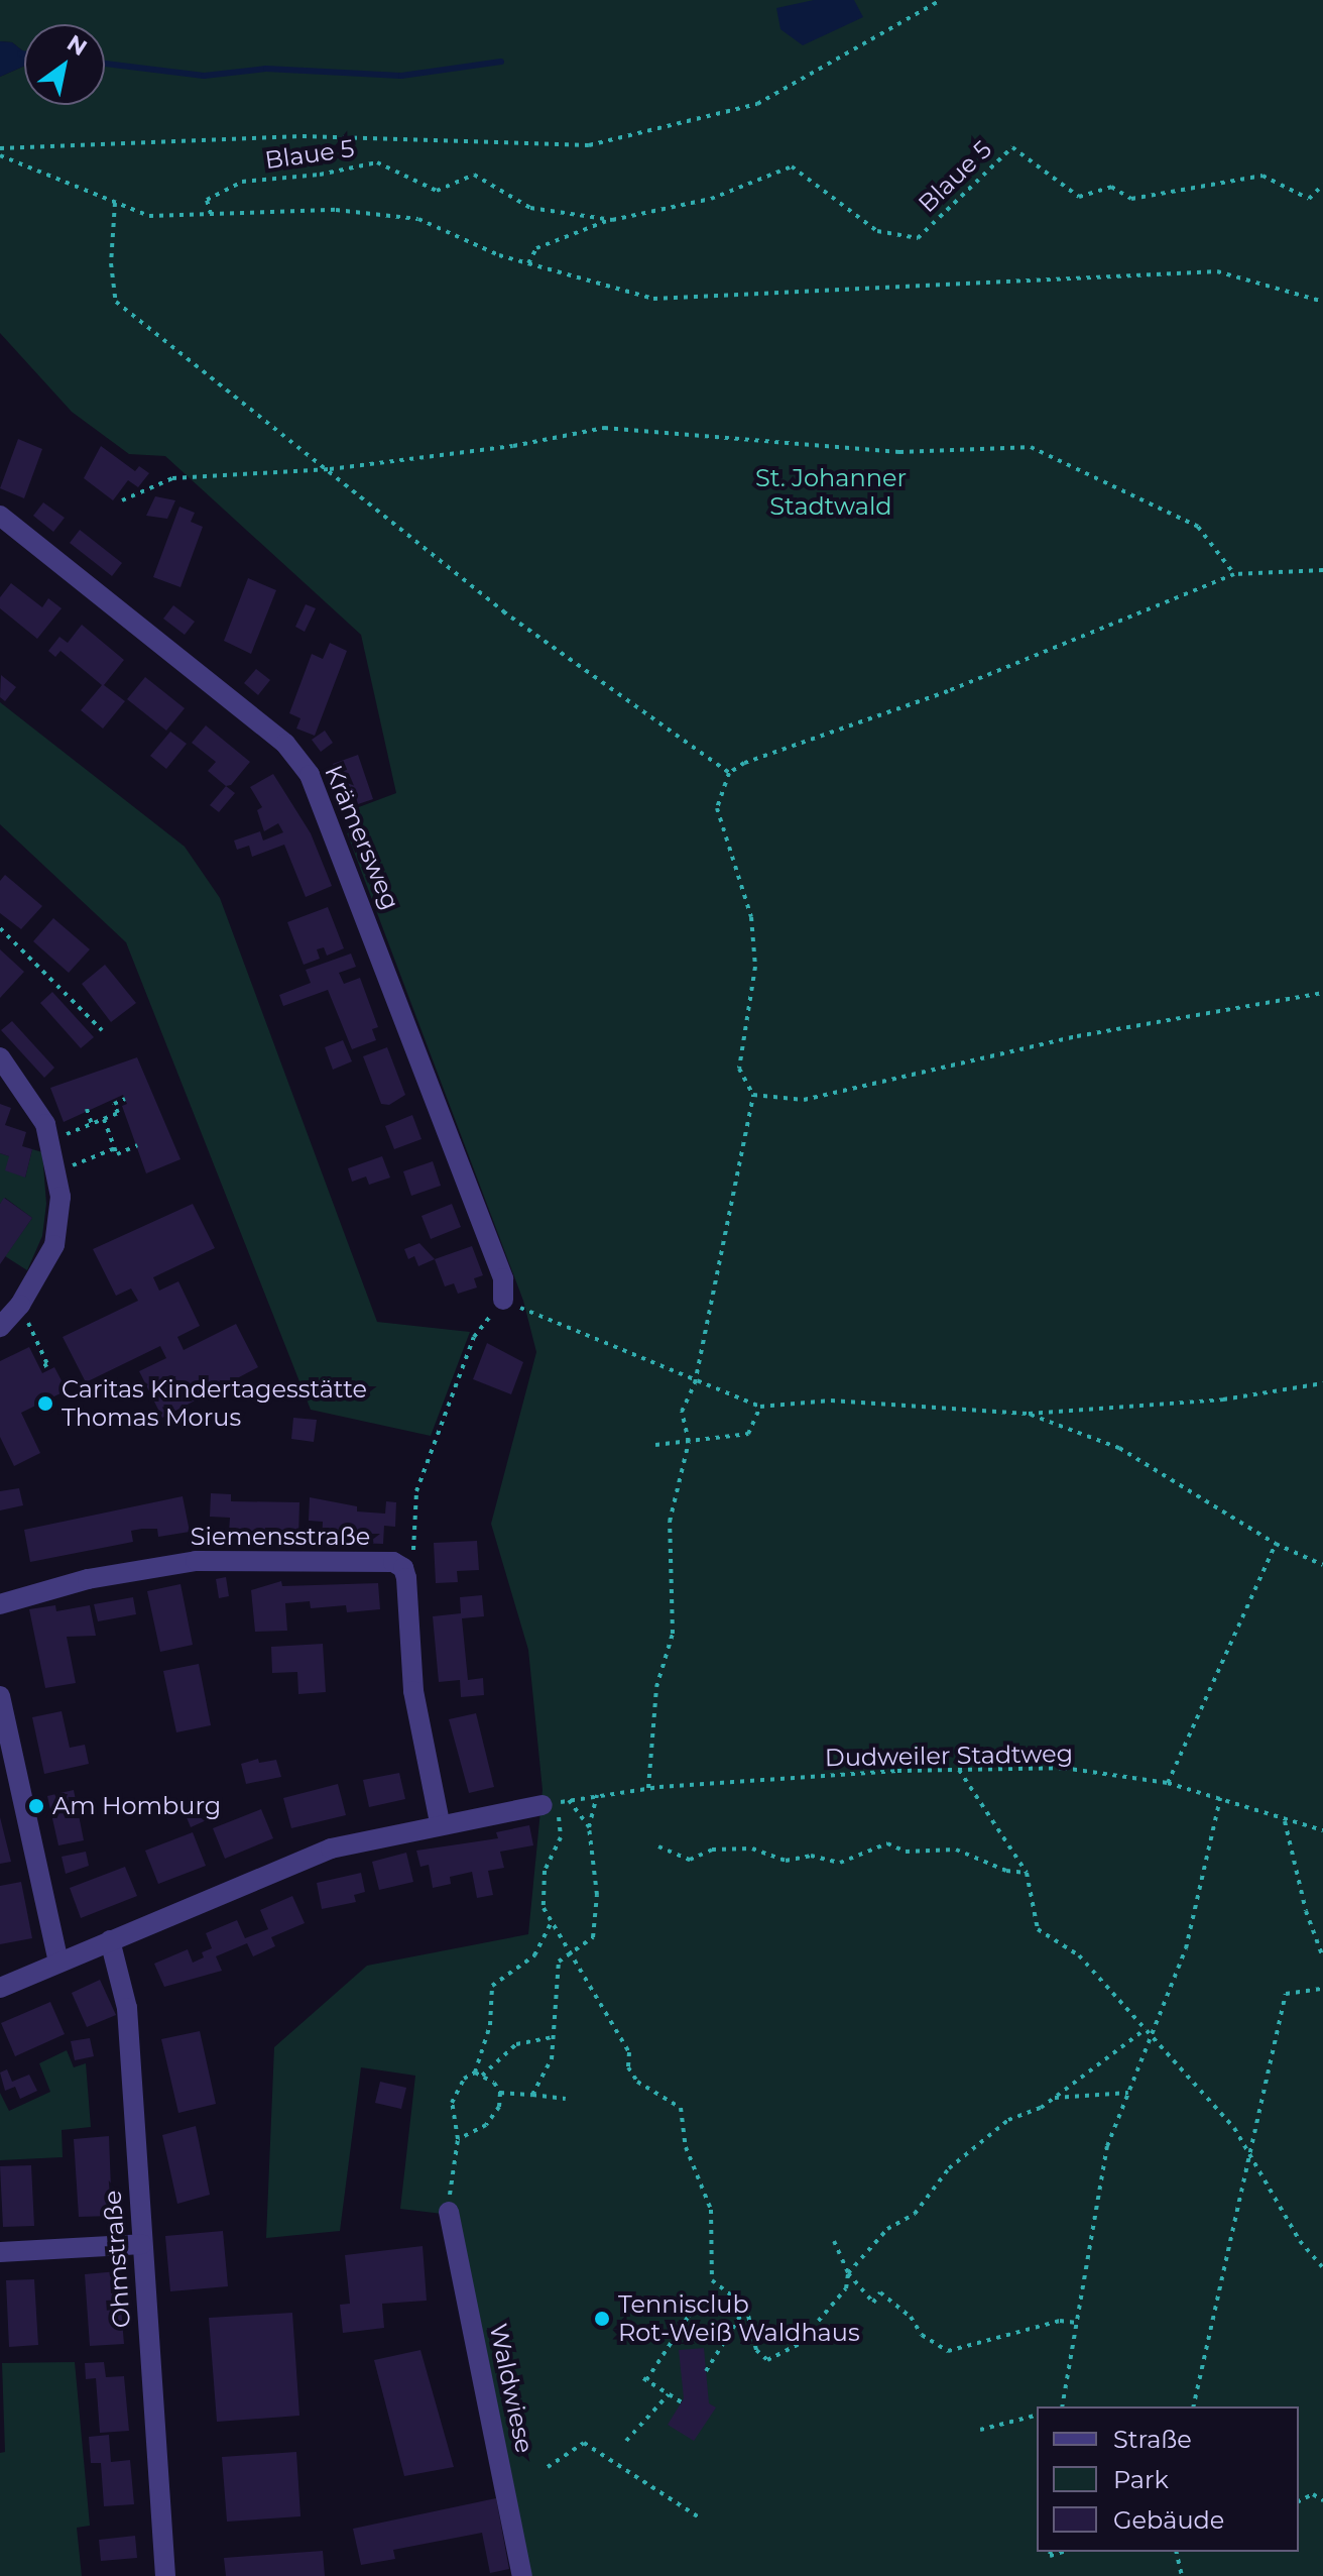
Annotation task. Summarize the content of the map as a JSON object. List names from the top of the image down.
{
  "streets": {
    "street": [
      "Krämersweg",
      "Siemensstraße",
      "Ohmstraße",
      "Waldwiese"
    ],
    "path": ["Blaue 5", "Dudweiler Stadtweg"]
  },
  "parks": ["St. Johanner Stadtwald"],
  "places": ["Caritas Kindertagesstätte Thomas Morus", "Am Homburg", "Tennisclub Rot-Weiß Waldhaus"],
  "legend": ["Straße", "Park", "Gebäude"],
  "north": "top right"
}
